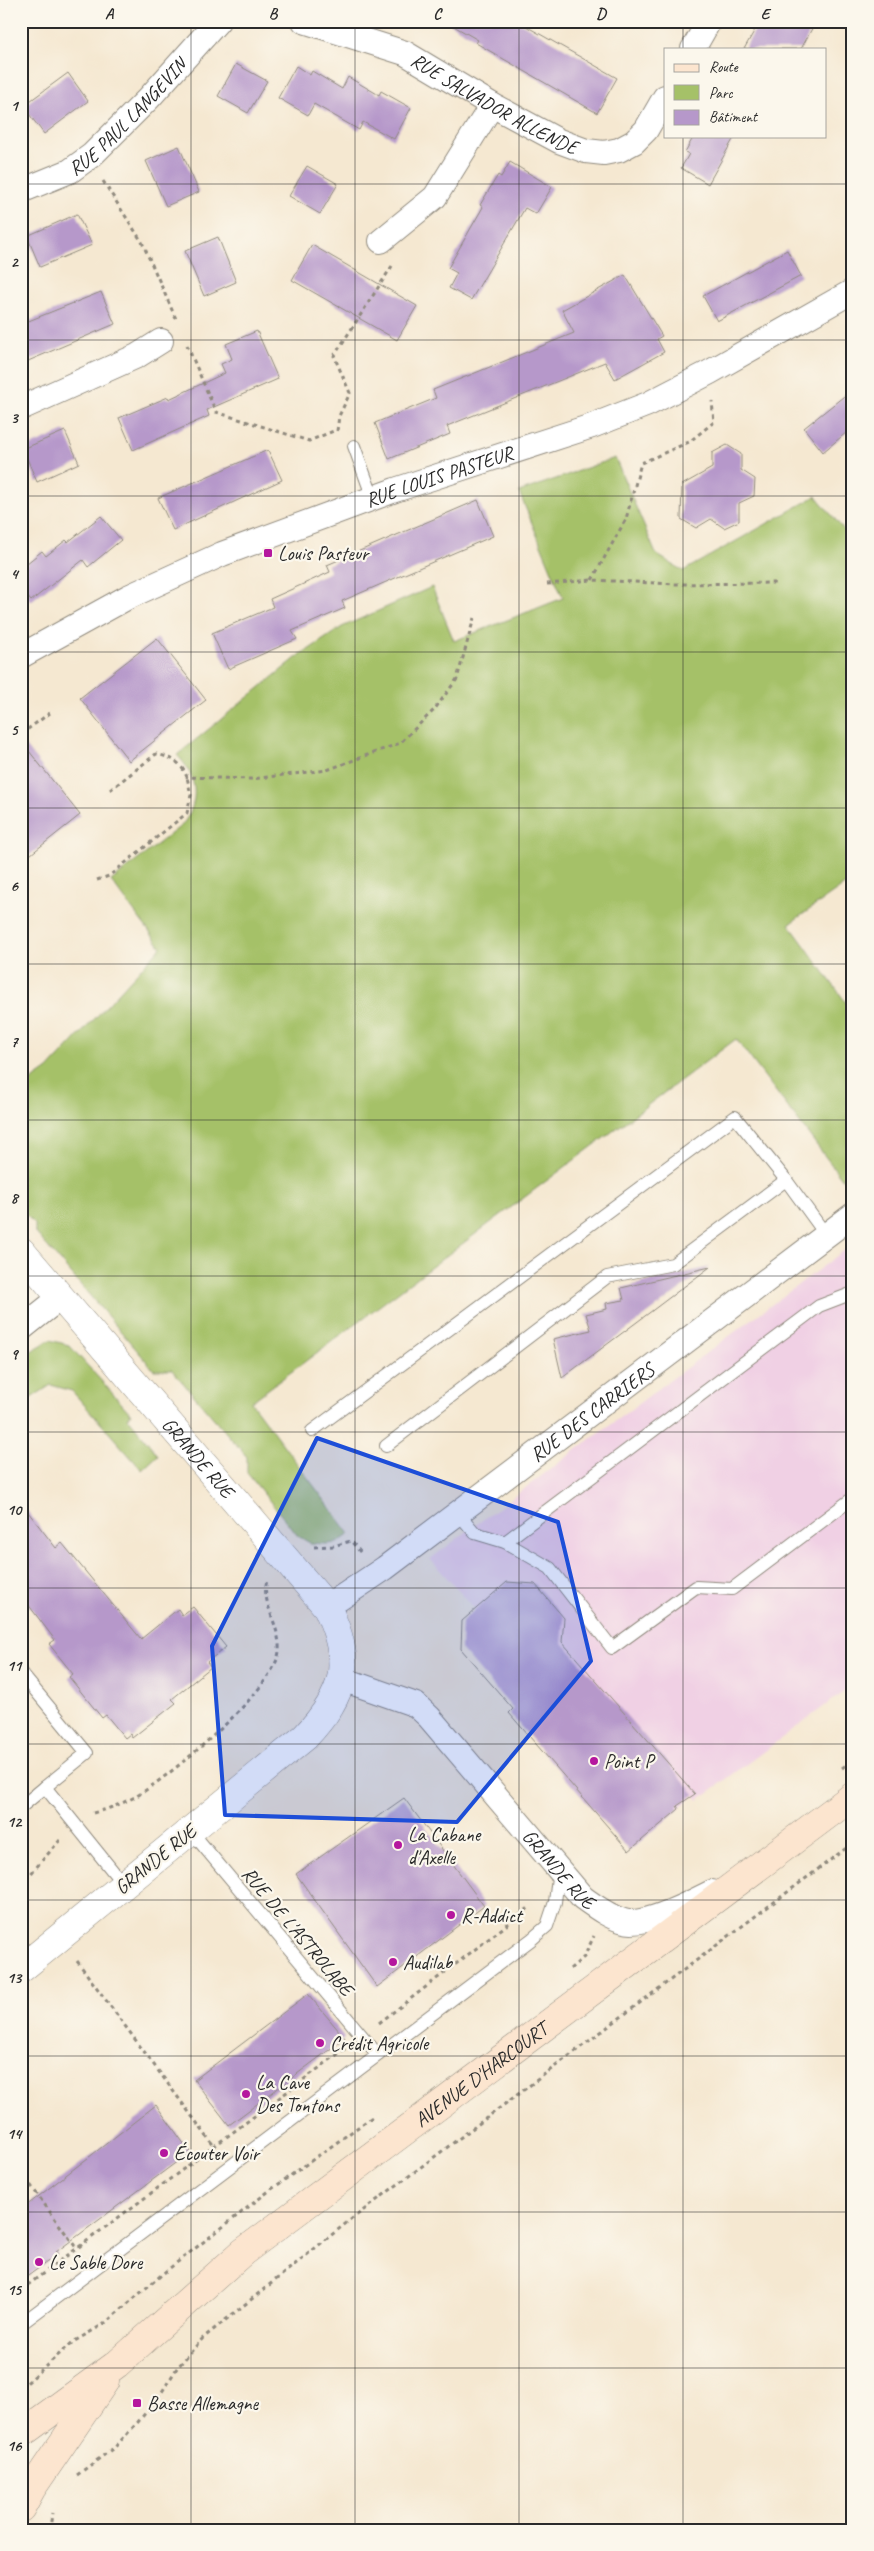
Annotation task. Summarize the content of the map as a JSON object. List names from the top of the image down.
{
  "streets": {
    "main road": ["AVENUE D'HARCOURT"],
    "street": [
      "RUE SALVADOR ALLENDE",
      "RUE PAUL LANGEVIN",
      "RUE LOUIS PASTEUR",
      "RUE DES CARRIERS",
      "GRANDE RUE"
    ],
    "lane": ["RUE DE L'ASTROLABE"]
  },
  "crossings": [
    ["RUE DES CARRIERS", "GRANDE RUE"],
    ["GRANDE RUE", "RUE DE L'ASTROLABE"],
    ["GRANDE RUE", "AVENUE D'HARCOURT"]
  ],
  "places": {
    "transit": ["Louis Pasteur", "Basse Allemagne"],
    "other": [
      "Point P",
      "La Cabane d'Axelle",
      "R-Addict",
      "Audilab",
      "Crédit Agricole",
      "La Cave Des Tontons",
      "Écouter Voir",
      "Le Sable Dore"
    ]
  },
  "legend": ["Route", "Parc", "Bâtiment"],
  "grid": {
    "columns": [
      "A",
      "B",
      "C",
      "D",
      "E"
    ],
    "rows": [
      "1",
      "2",
      "3",
      "4",
      "5",
      "6",
      "7",
      "8",
      "9",
      "10",
      "11",
      "12",
      "13",
      "14",
      "15",
      "16"
    ]
  }
}
